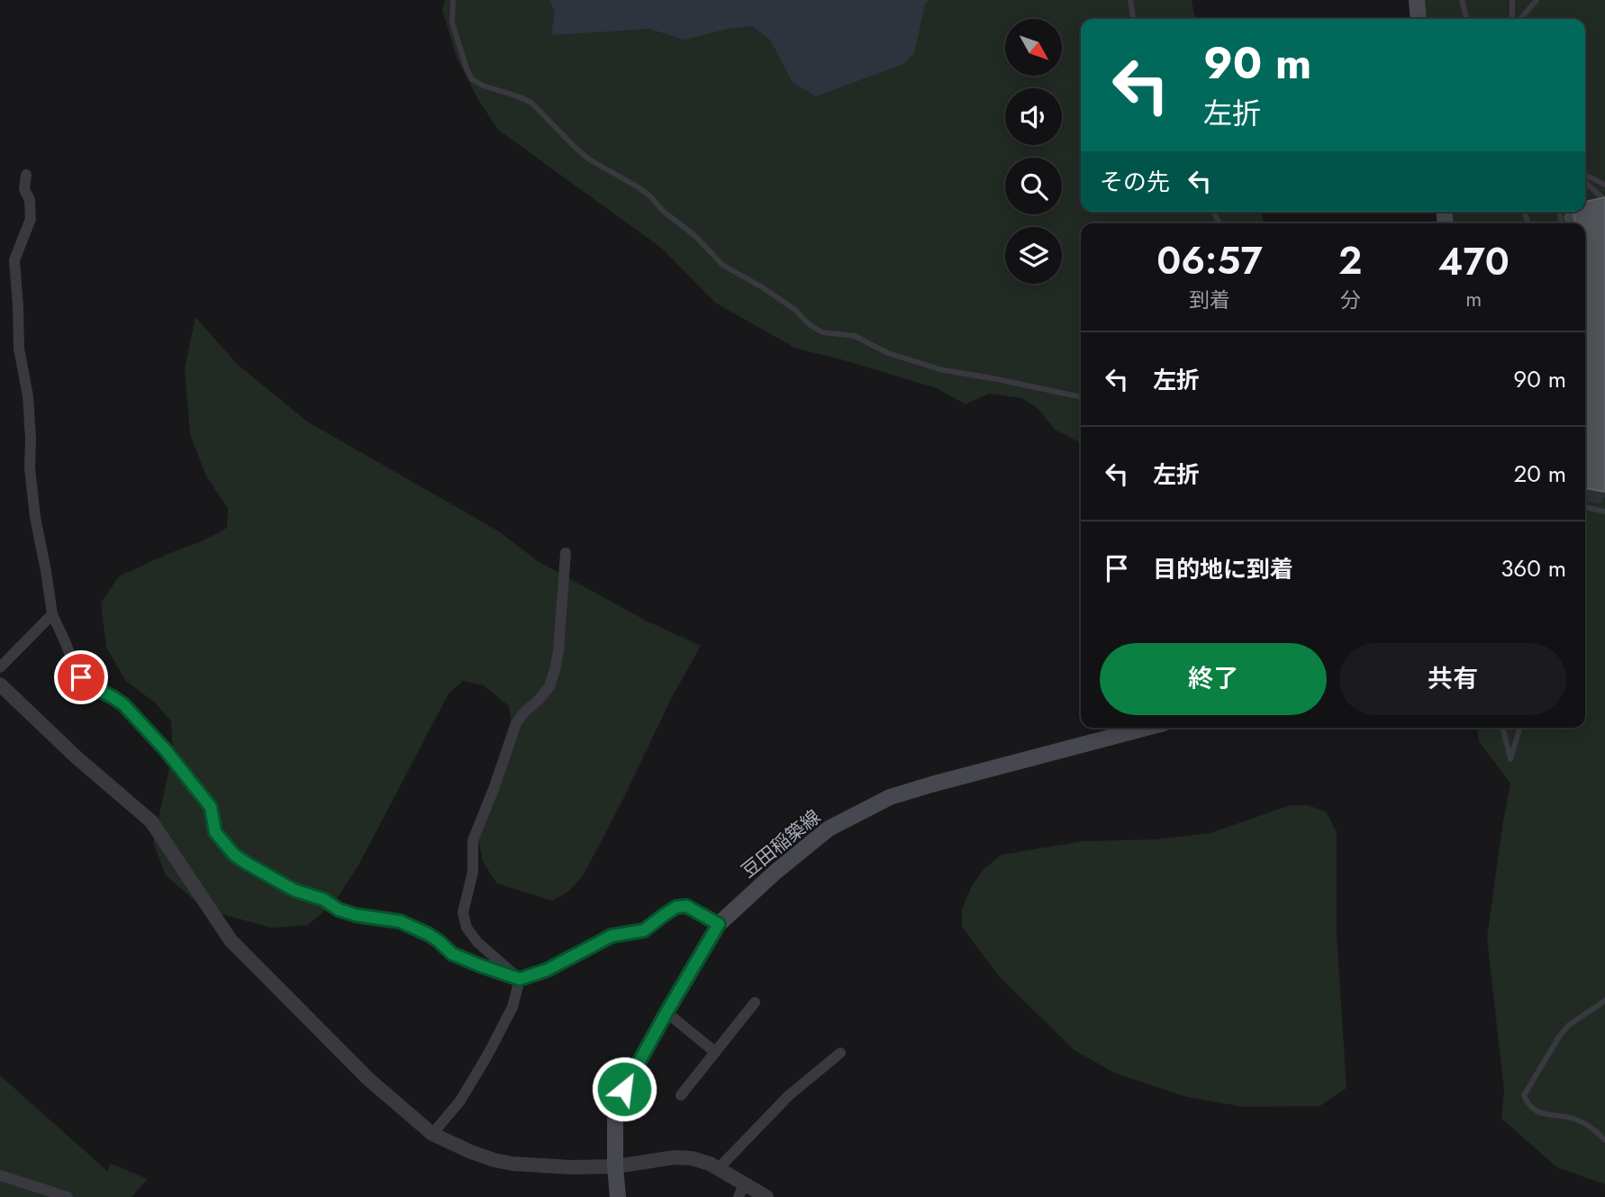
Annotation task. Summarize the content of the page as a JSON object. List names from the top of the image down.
{
  "streets": {
    "main road": ["豆田稲築線"]
  },
  "north": "bottom right",
  "page": {
    "turn": ["90 m", "左折"],
    "then": "その先",
    "eta": [
      "06:57",
      "到着",
      "2",
      "分",
      "470",
      "m"
    ],
    "list": [
      {
        "name": "左折",
        "value": "90 m"
      },
      {
        "name": "左折",
        "value": "20 m"
      },
      {
        "name": "目的地に到着",
        "value": "360 m"
      }
    ],
    "buttons": ["終了", "共有"]
  }
}
